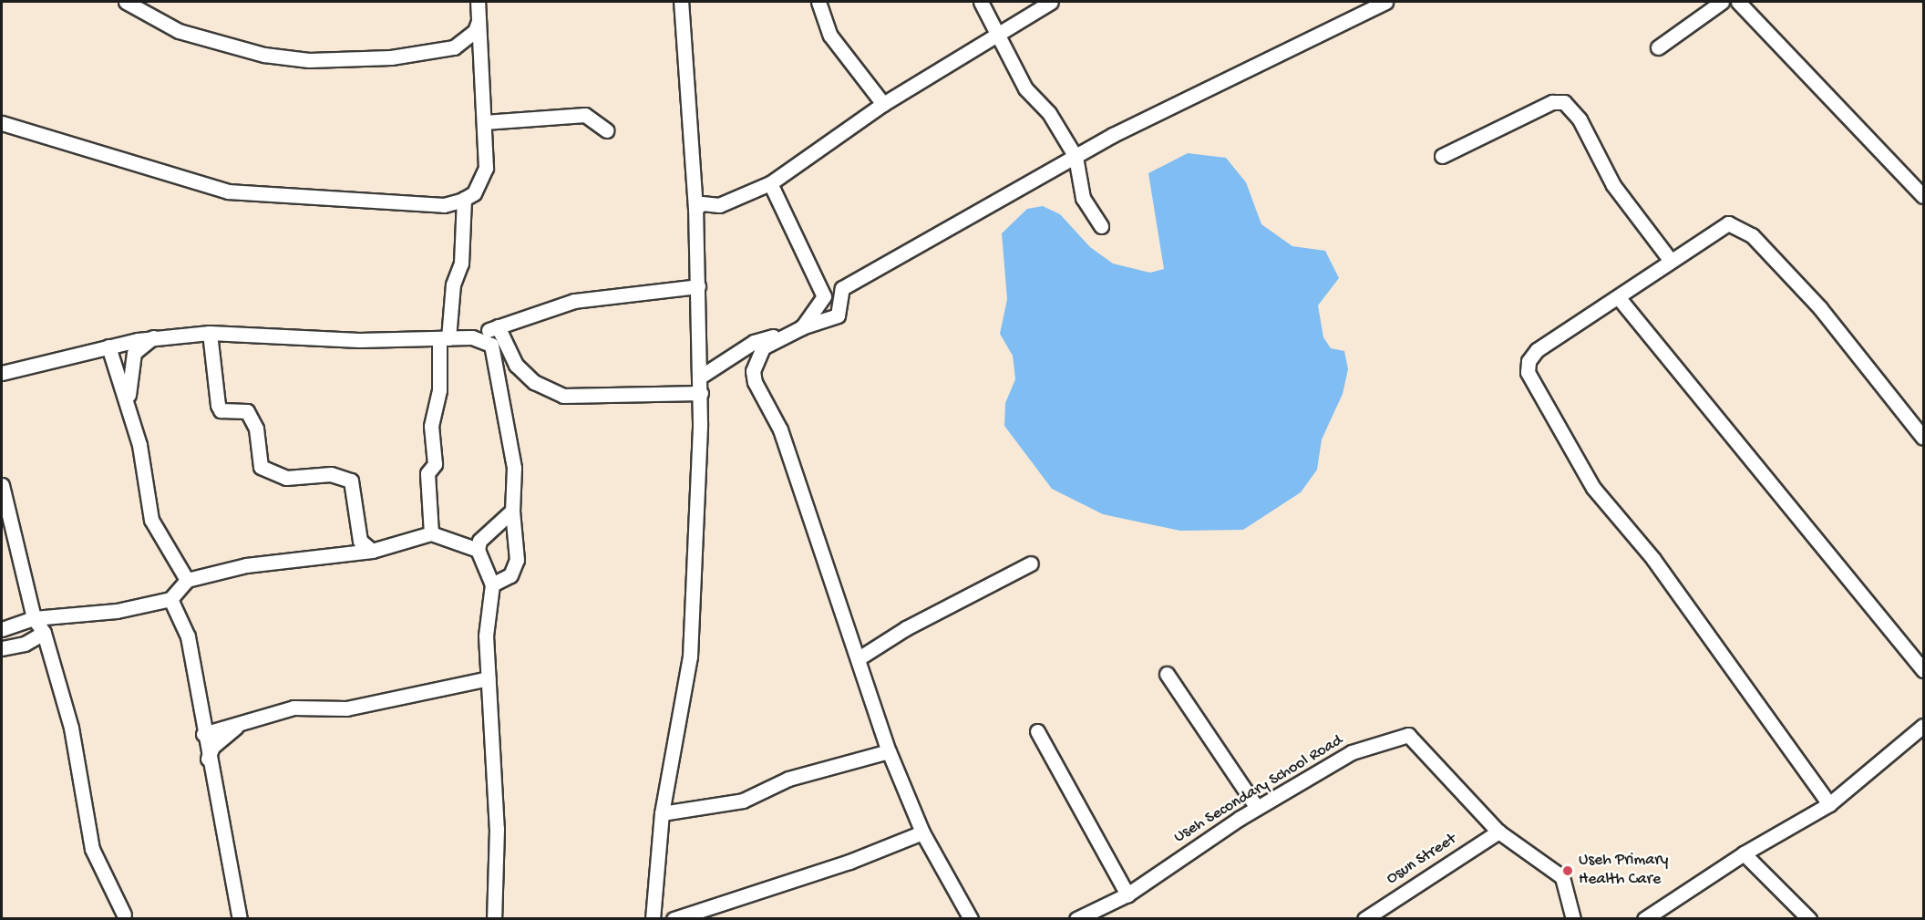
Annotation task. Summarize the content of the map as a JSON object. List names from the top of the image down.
{
  "streets": {
    "street": ["Useh Secondary School Road", "Osun Street"]
  },
  "crossings": [
    ["Useh Secondary School Road", "Osun Street"]
  ],
  "places": ["Useh Primary Health Care"]
}
